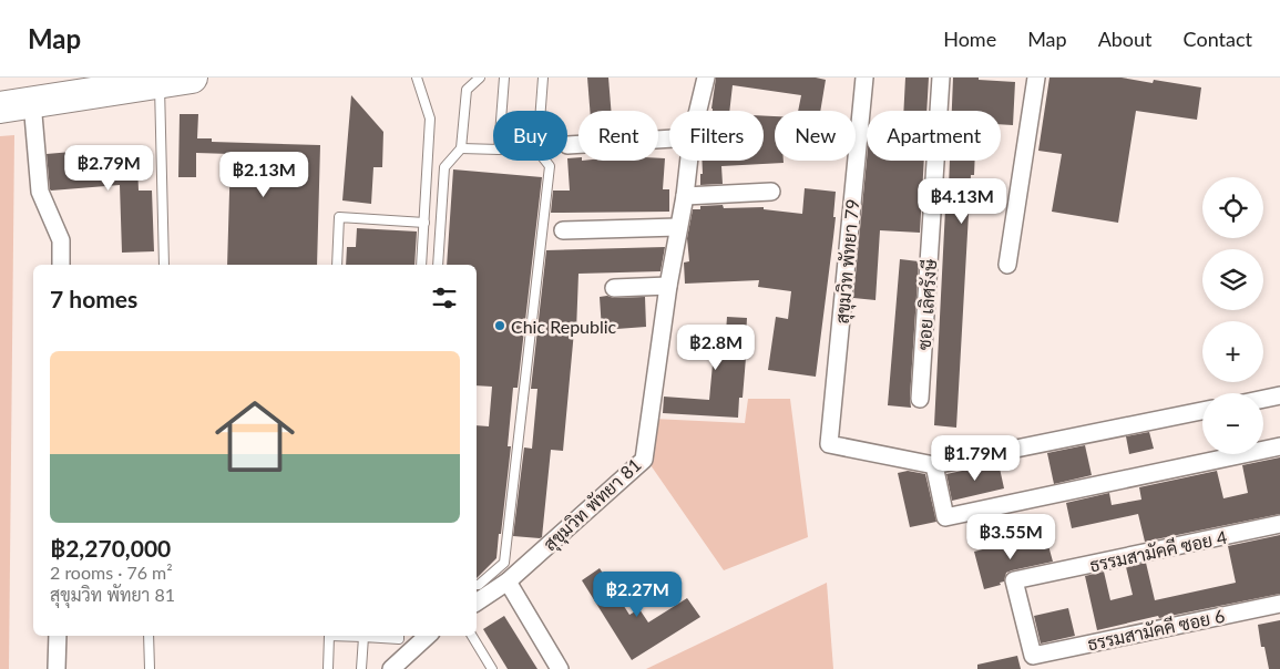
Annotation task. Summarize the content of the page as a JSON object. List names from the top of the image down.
{
  "streets": {
    "street": [
      "สุขุมวิท พัทยา 79",
      "ซอย เลิศรังษี",
      "สุขุมวิท พัทยา 81",
      "ธรรมสามัคคี ซอย 4",
      "ธรรมสามัคคี ซอย 6"
    ]
  },
  "crossings": [
    ["ธรรมสามัคคี ซอย 4", "ธรรมสามัคคี ซอย 6"]
  ],
  "places": ["Chic Republic"],
  "page": {
    "header": "Map",
    "nav": [
      "Home",
      "Map",
      "About",
      "Contact"
    ],
    "chip": [
      "Buy",
      "Rent",
      "Filters",
      "New",
      "Apartment"
    ],
    "price": [
      "฿2.79M",
      "฿2.13M",
      "฿4.13M",
      "฿2.8M",
      "฿1.79M",
      "฿3.55M",
      "฿2.27M"
    ],
    "map_buttons": ["+", "−"],
    "heading": "7 homes",
    "list": [
      {
        "name": "฿2,270,000",
        "note": "2 rooms · 76 m² · สุขุมวิท พัทยา 81"
      }
    ]
  }
}
